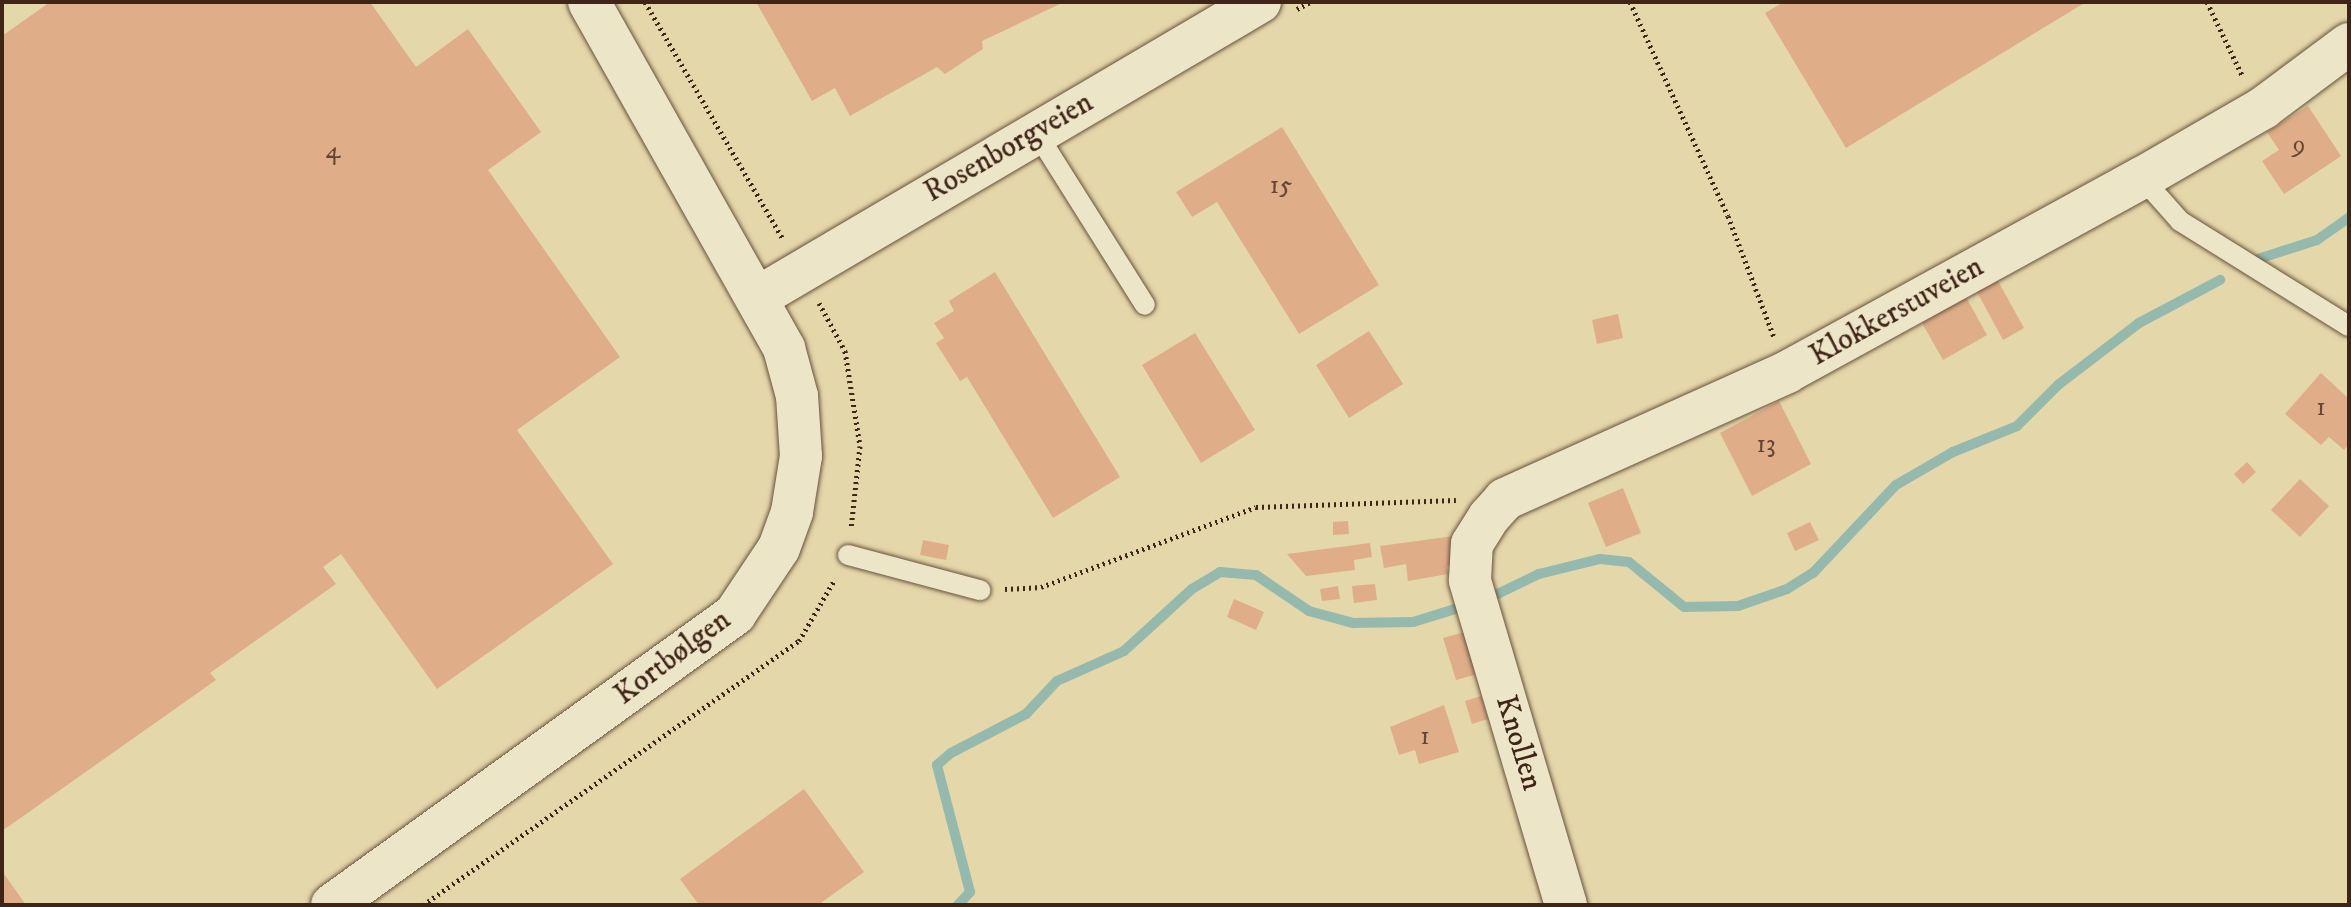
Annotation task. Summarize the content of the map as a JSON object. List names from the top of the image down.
{
  "streets": {
    "street": [
      "Rosenborgveien",
      "Klokkerstuveien",
      "Kortbølgen",
      "Knollen"
    ]
  },
  "crossings": [
    ["Rosenborgveien", "Kortbølgen"],
    ["Klokkerstuveien", "Knollen"]
  ],
  "house_numbers": [
    "9",
    "4",
    "15",
    "1",
    "13",
    "1"
  ]
}
